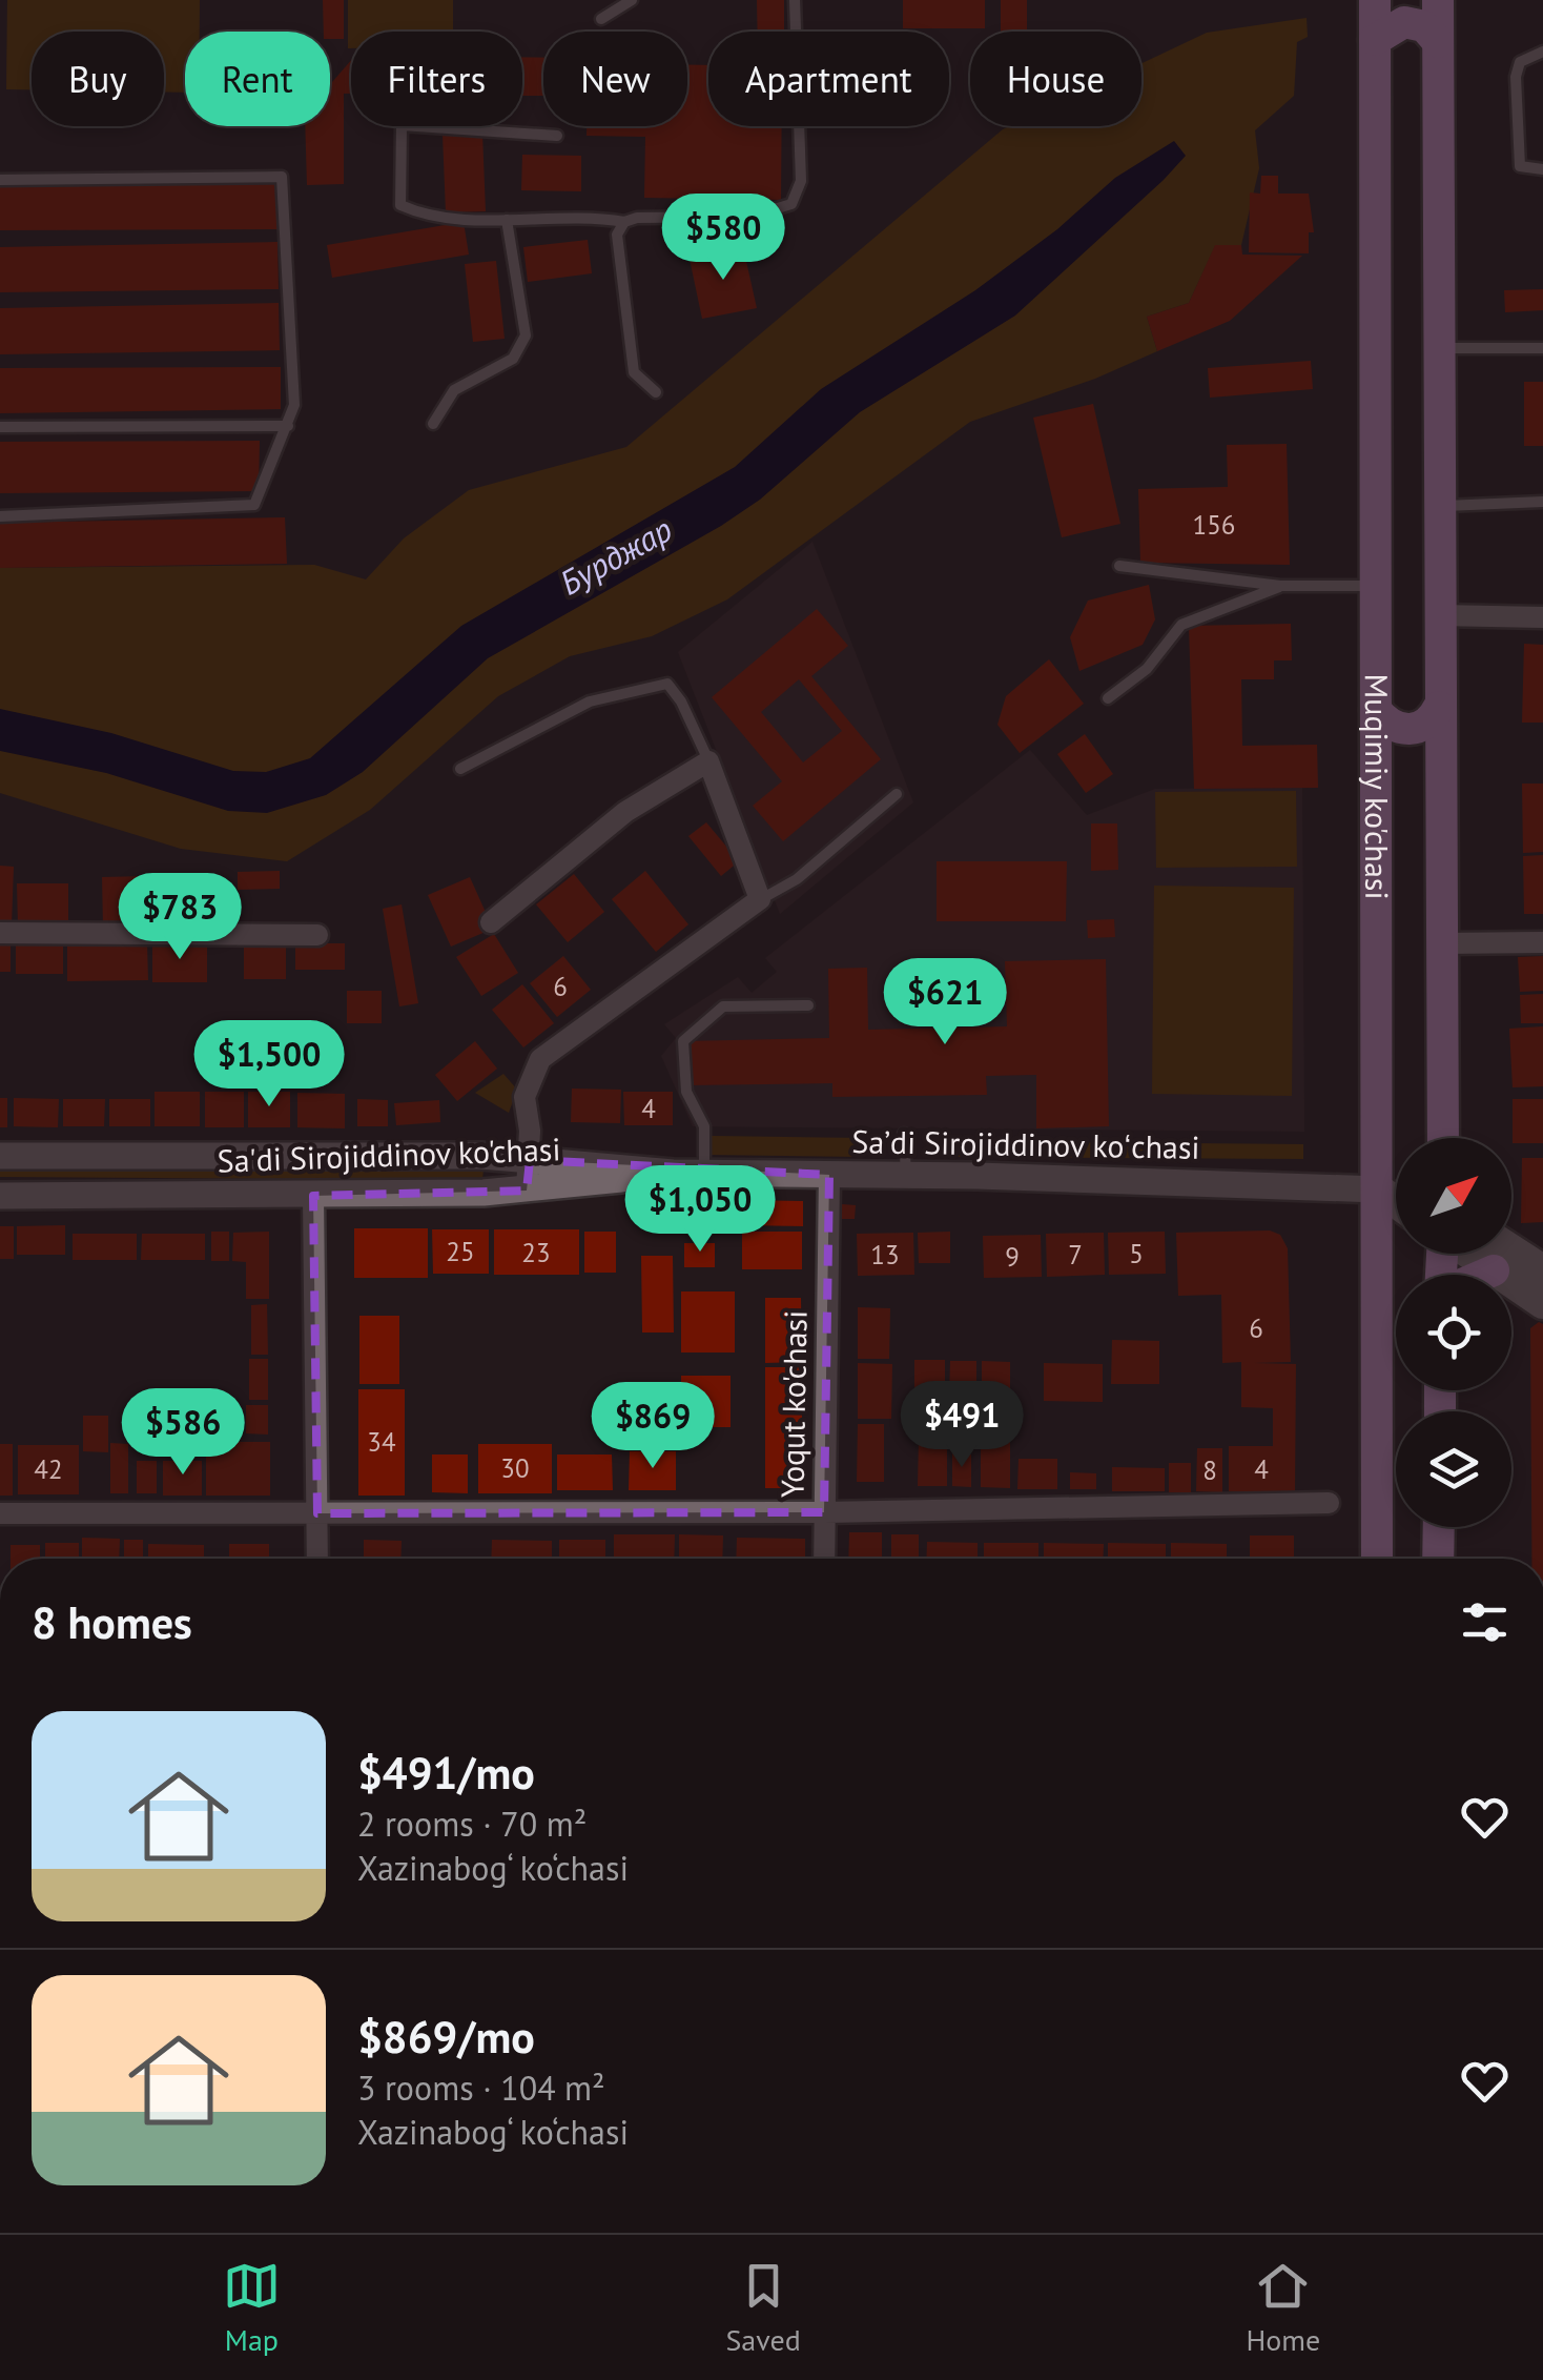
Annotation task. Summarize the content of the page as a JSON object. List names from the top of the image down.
{
  "streets": {
    "main road": ["Muqimiy ko'chasi"],
    "street": ["Saʼdi Sirojiddinov koʻchasi", "Sa'di Sirojiddinov ko'chasi", "Yoqut ko'chasi"]
  },
  "crossings": [
    ["Muqimiy ko'chasi", "Saʼdi Sirojiddinov koʻchasi"],
    ["Saʼdi Sirojiddinov koʻchasi", "Sa'di Sirojiddinov ko'chasi"],
    ["Saʼdi Sirojiddinov koʻchasi", "Yoqut ko'chasi"]
  ],
  "water": ["Бурджар"],
  "house_numbers": [
    "156",
    "6",
    "4",
    "25",
    "23",
    "5",
    "13",
    "7",
    "9",
    "6",
    "34",
    "30",
    "42",
    "4",
    "8"
  ],
  "north": "top right",
  "page": {
    "chip": [
      "Buy",
      "Rent",
      "Filters",
      "New",
      "Apartment",
      "House"
    ],
    "price": [
      "$580",
      "$783",
      "$621",
      "$1,500",
      "$1,050",
      "$491",
      "$869",
      "$586"
    ],
    "heading": "8 homes",
    "list": [
      {
        "name": "$491/mo",
        "note": "2 rooms · 70 m² · Xazinabog‘ ko‘chasi"
      },
      {
        "name": "$869/mo",
        "note": "3 rooms · 104 m² · Xazinabog‘ ko‘chasi"
      }
    ],
    "tabs": ["Map", "Saved", "Home"]
  }
}
